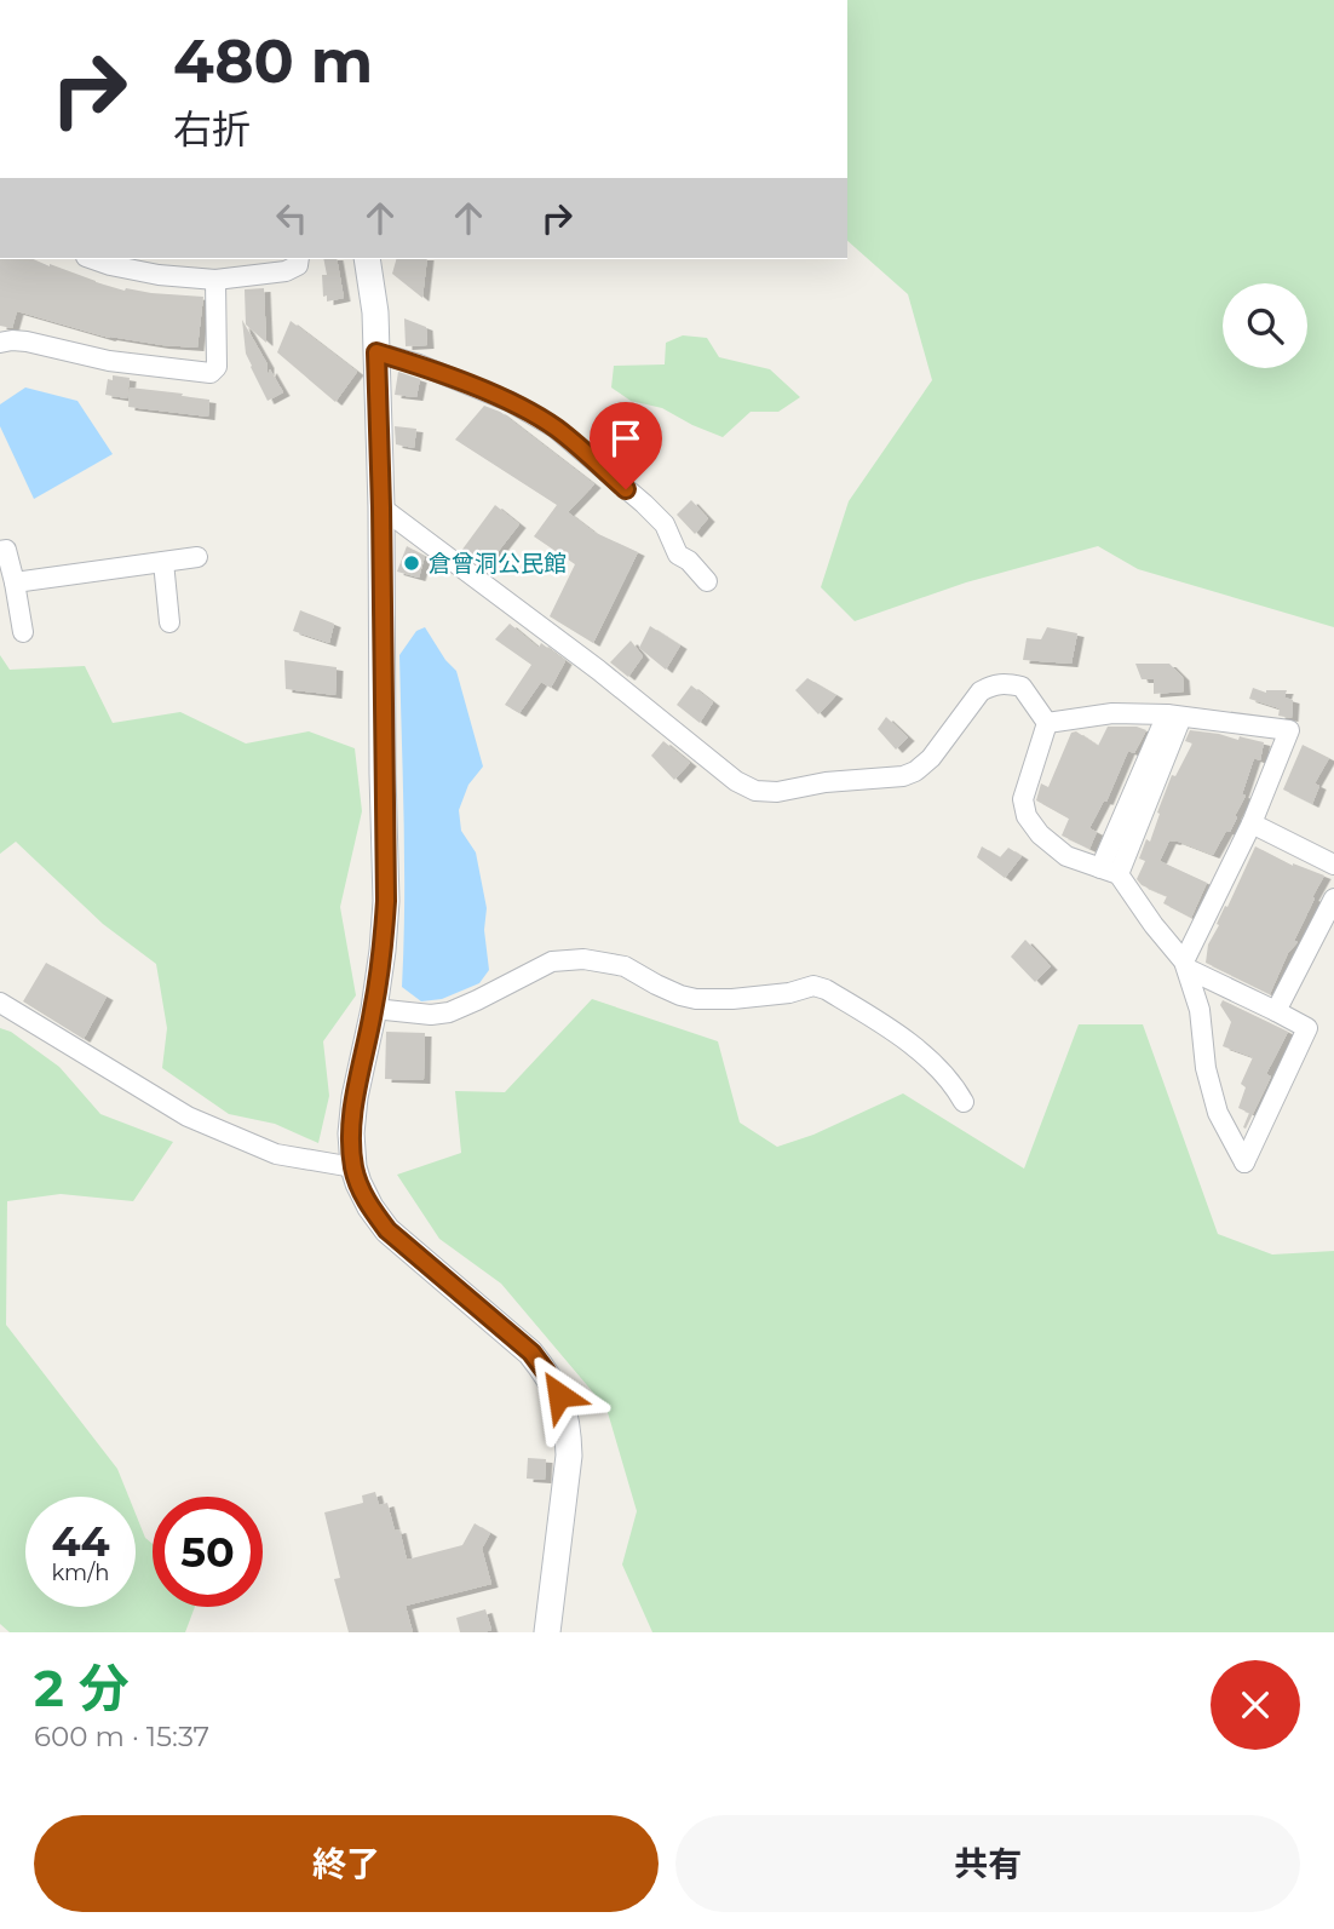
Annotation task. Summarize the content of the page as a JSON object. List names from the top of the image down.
{
  "places": ["倉曾洞公民館"],
  "page": {
    "turn": ["480 m", "右折"],
    "speed": "44 km/h",
    "limit": "50",
    "heading": ["2 分", "600 m · 15:37"],
    "buttons": ["終了", "共有"]
  }
}
